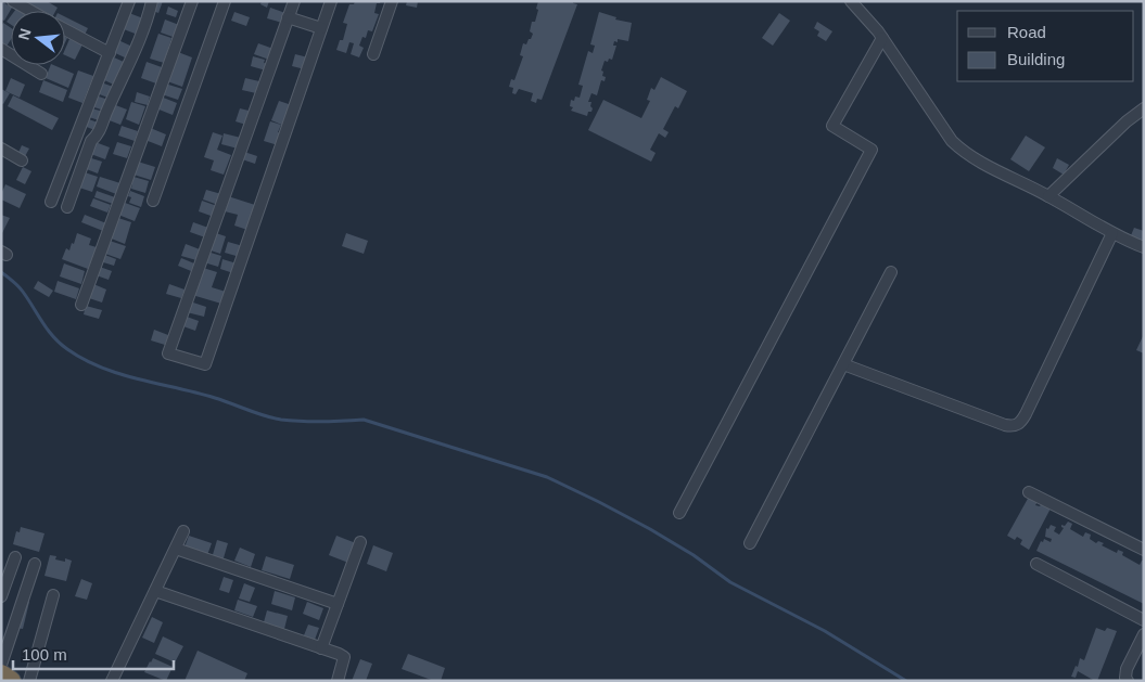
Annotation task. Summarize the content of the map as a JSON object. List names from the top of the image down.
{
  "legend": ["Road", "Building"],
  "scale_bar": "100 m",
  "north": "left"
}
